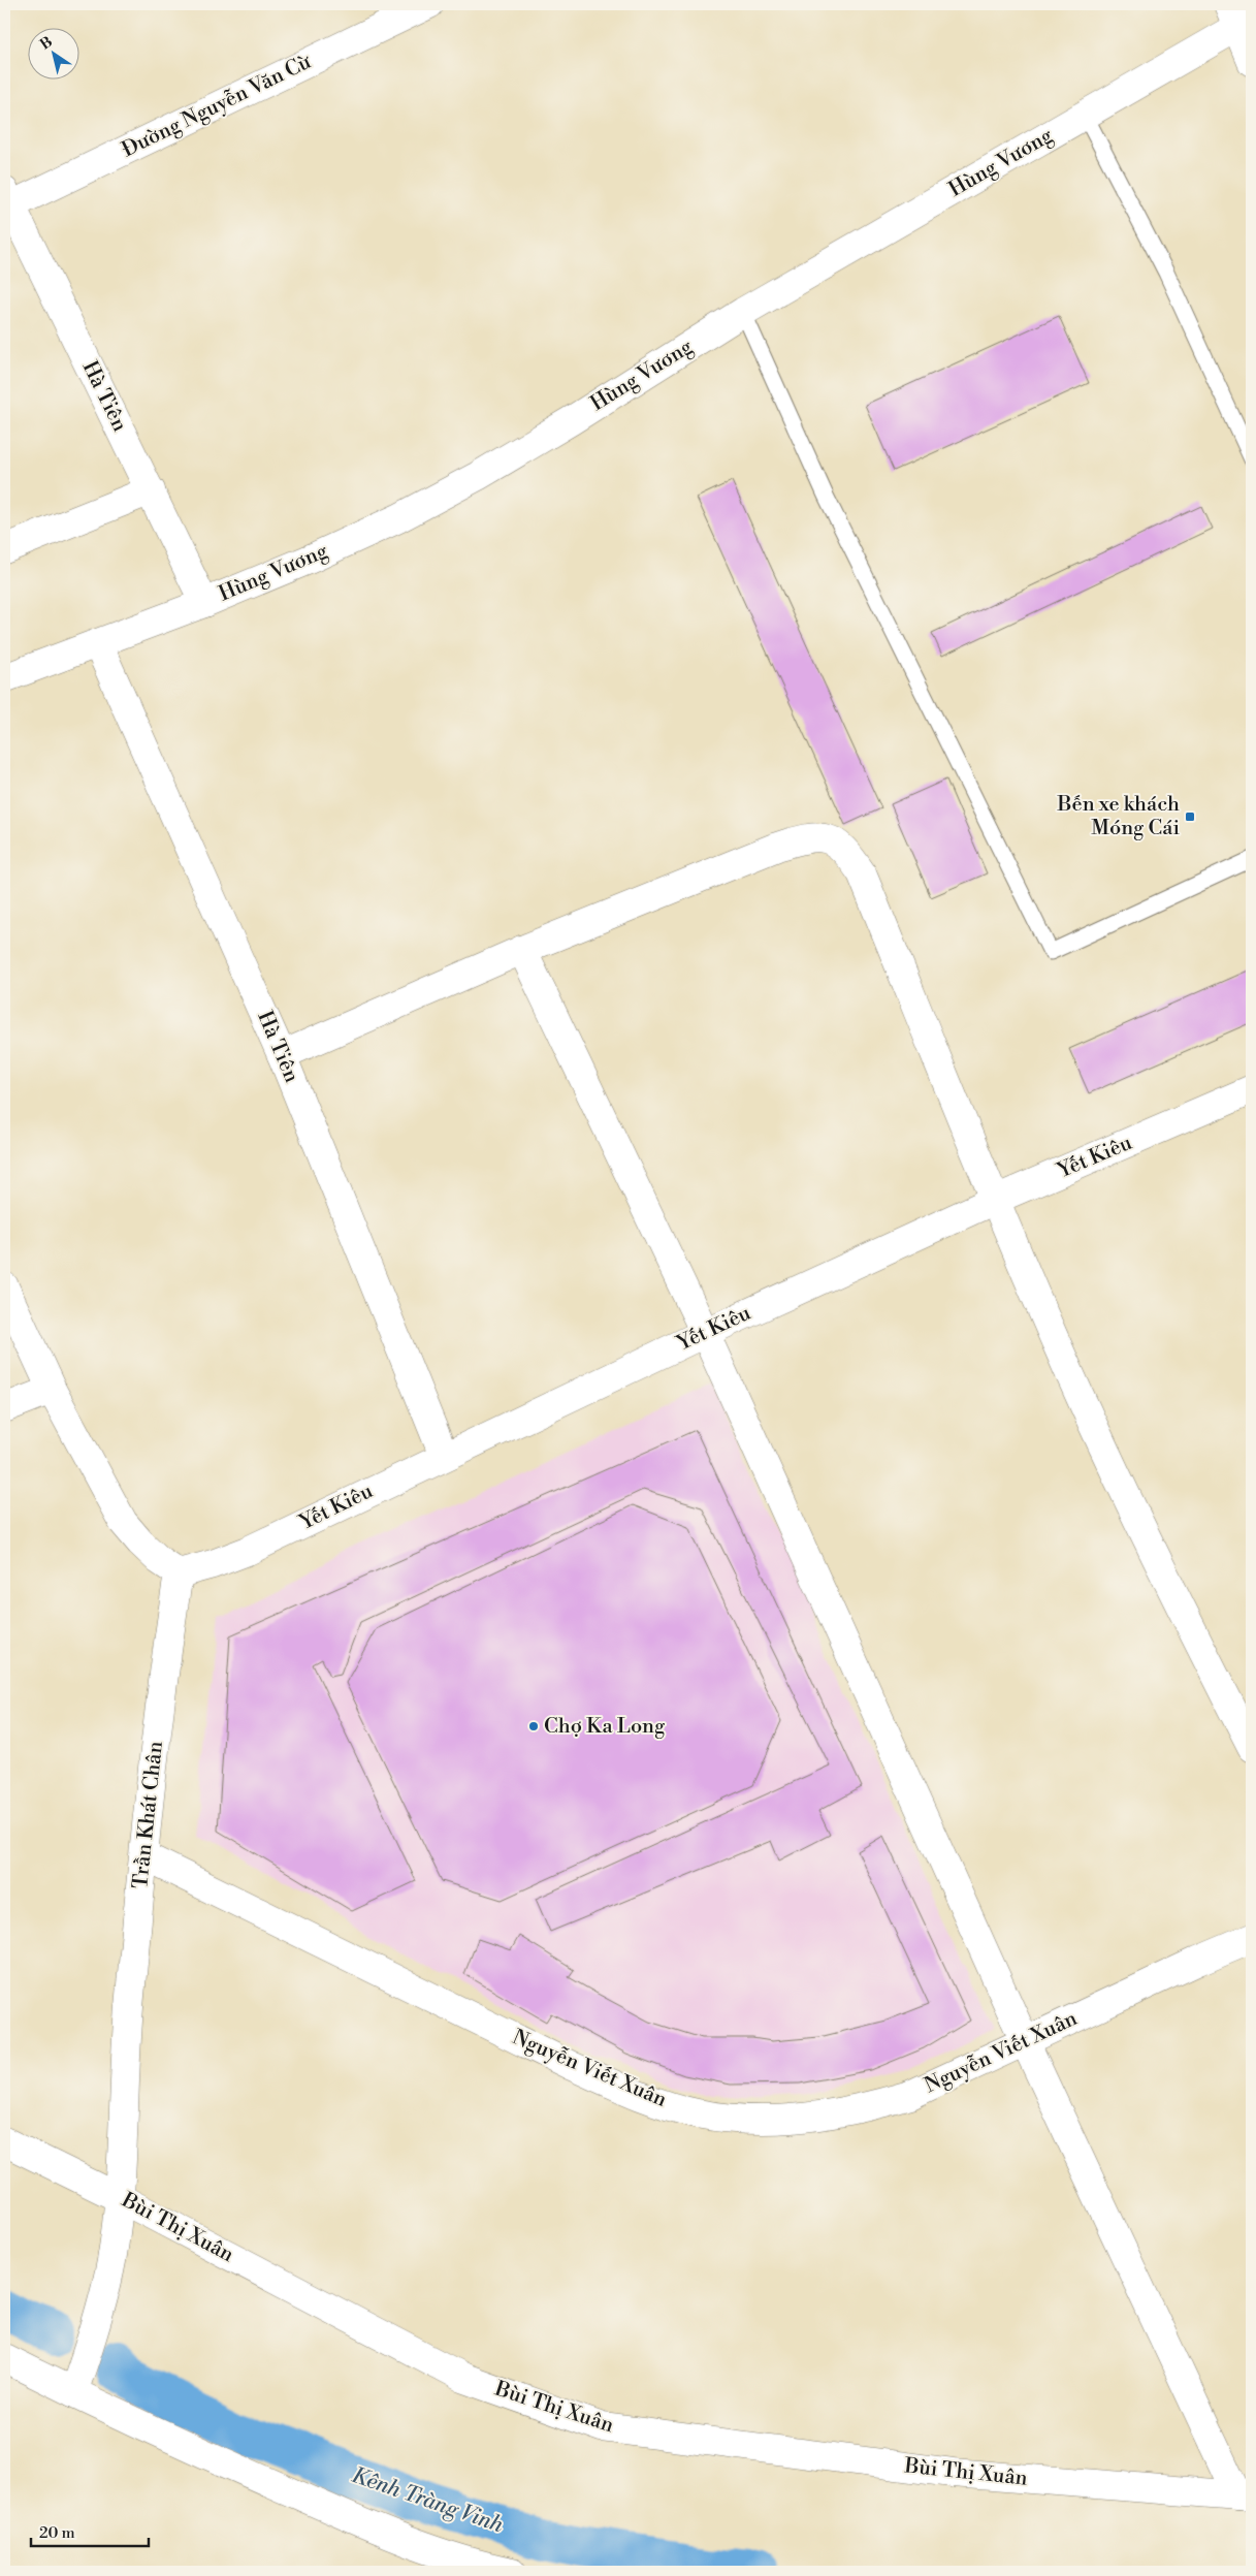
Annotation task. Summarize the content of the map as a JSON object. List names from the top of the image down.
{
  "streets": {
    "street": [
      "Đường Nguyễn Văn Cừ",
      "Hùng Vương",
      "Hà Tiên",
      "Yết Kiêu",
      "Trần Khát Chân",
      "Nguyễn Viết Xuân",
      "Bùi Thị Xuân"
    ]
  },
  "crossings": [
    ["Đường Nguyễn Văn Cừ", "Hà Tiên"],
    ["Hùng Vương", "Hà Tiên"],
    ["Hà Tiên", "Yết Kiêu"],
    ["Yết Kiêu", "Trần Khát Chân"],
    ["Trần Khát Chân", "Nguyễn Viết Xuân"],
    ["Trần Khát Chân", "Bùi Thị Xuân"]
  ],
  "water": ["Kênh Tràng Vinh"],
  "places": {
    "transit": ["Bến xe khách Móng Cái"],
    "other": ["Chợ Ka Long"]
  },
  "scale_bar": "20 m",
  "north": "top left"
}
